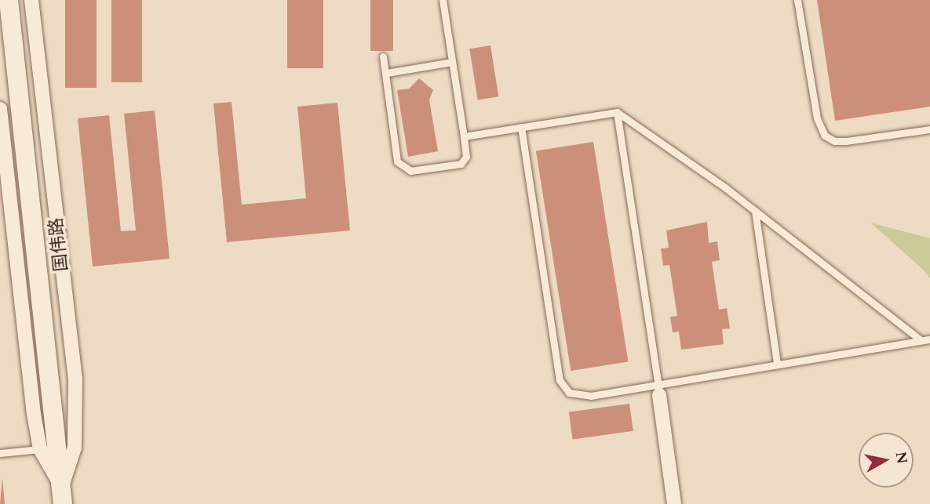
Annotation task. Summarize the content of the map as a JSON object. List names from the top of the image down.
{
  "streets": {
    "street": ["国伟路"]
  },
  "north": "right"
}
